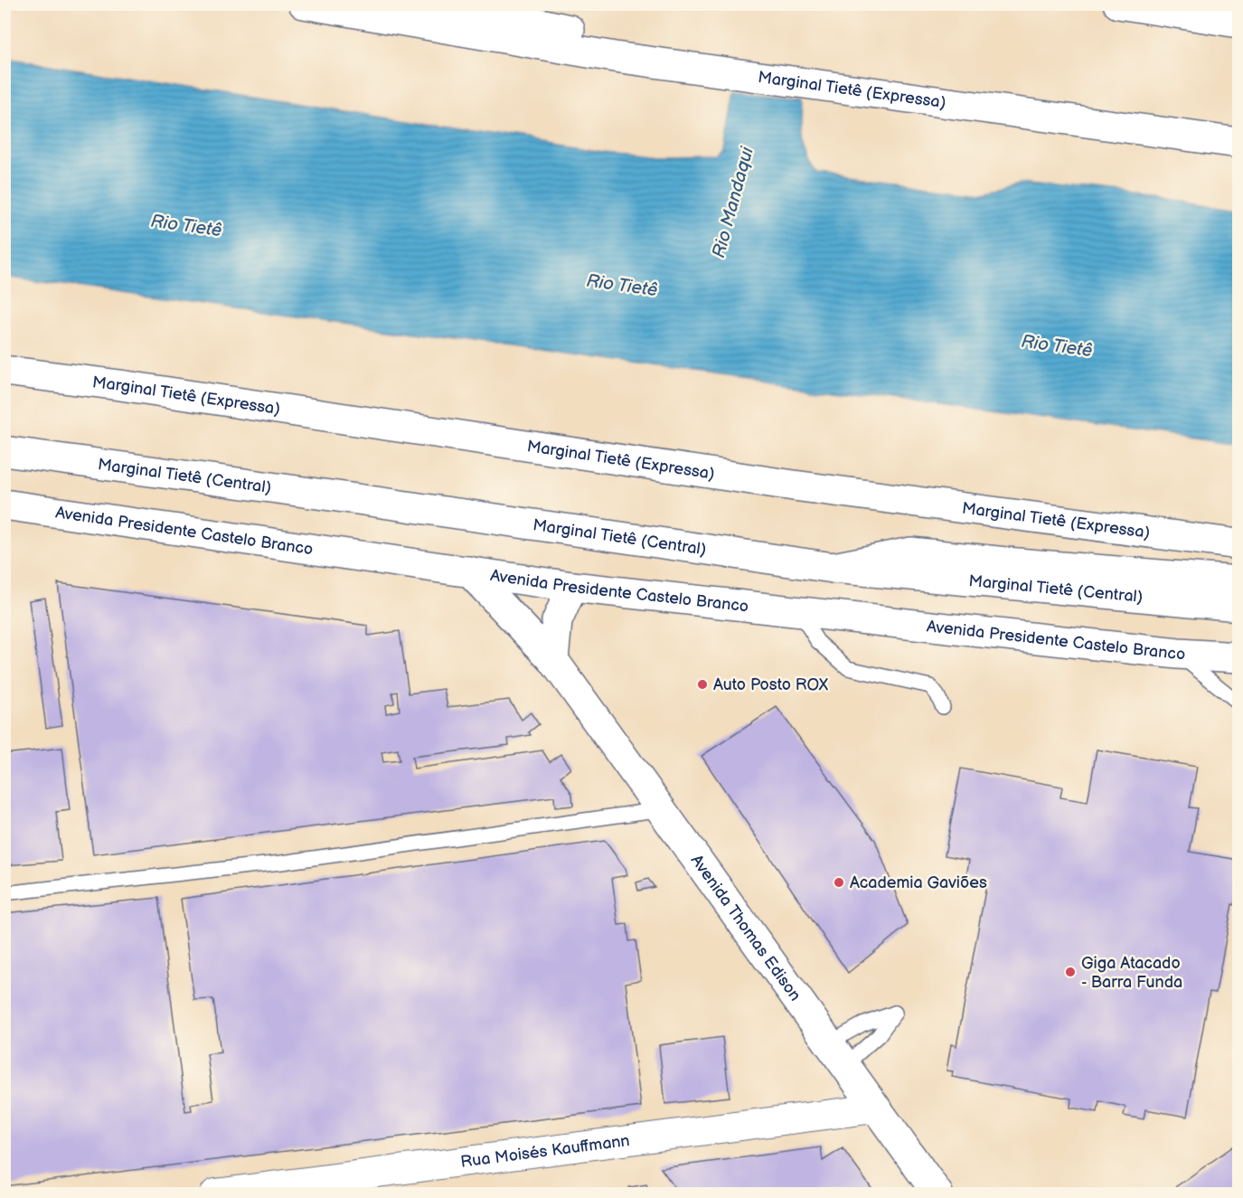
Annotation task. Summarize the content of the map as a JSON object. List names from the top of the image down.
{
  "streets": {
    "main road": [
      "Marginal Tietê (Expressa)",
      "Marginal Tietê (Central)",
      "Avenida Presidente Castelo Branco",
      "Avenida Thomas Edison"
    ],
    "street": ["Rua Moisés Kauffmann"]
  },
  "crossings": [
    ["Avenida Presidente Castelo Branco", "Avenida Thomas Edison"],
    ["Avenida Thomas Edison", "Rua Moisés Kauffmann"]
  ],
  "water": ["Rio Mandaqui", "Rio Tietê"],
  "places": ["Auto Posto ROX", "Academia Gaviões", "Giga Atacado - Barra Funda"]
}
